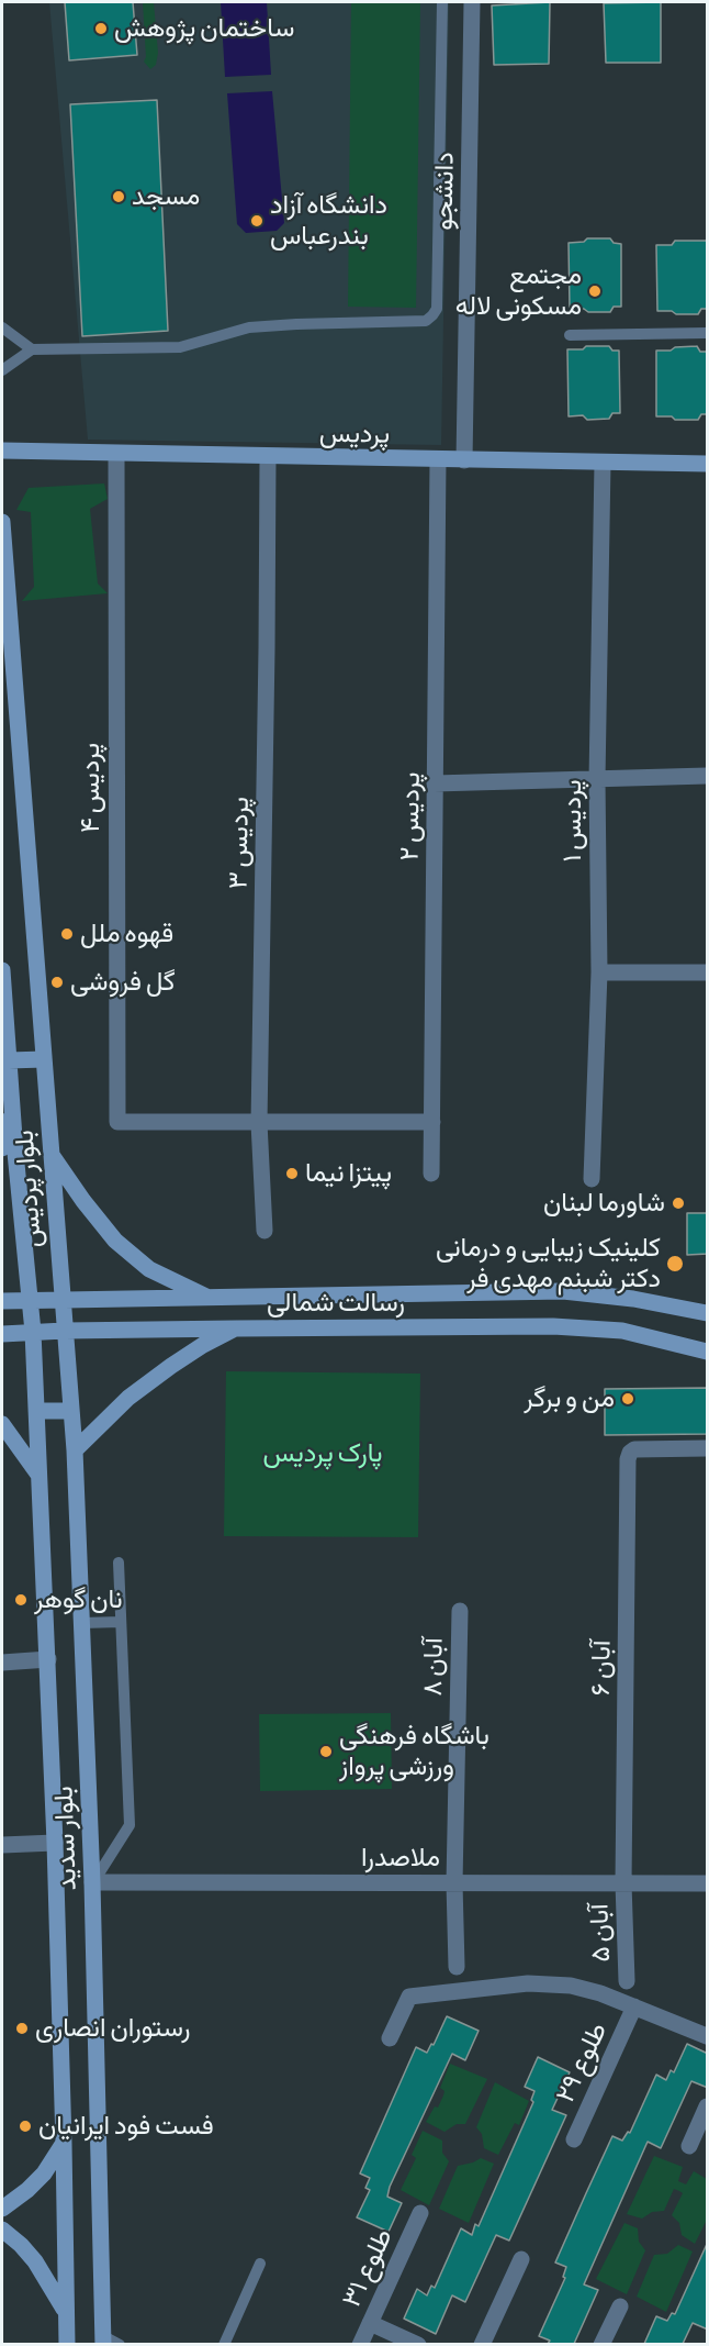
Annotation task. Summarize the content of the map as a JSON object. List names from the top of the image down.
{
  "streets": {
    "main road": [
      "پردیس",
      "بلوار پردیس",
      "رسالت شمالی",
      "بلوار سدید"
    ],
    "street": [
      "دانشجو",
      "پردیس ۴",
      "پردیس ۲",
      "پردیس ۱",
      "پردیس ۳",
      "آبان ۸",
      "آبان ۶",
      "ملاصدرا",
      "آبان ۵",
      "طلوع ۲۹",
      "طلوع ۳۱"
    ]
  },
  "crossings": [
    ["دانشجو", "پردیس"],
    ["پردیس", "پردیس ۴"],
    ["پردیس", "پردیس ۲"],
    ["پردیس", "پردیس ۱"],
    ["پردیس", "پردیس ۳"],
    ["پردیس ۴", "پردیس ۳"],
    ["بلوار پردیس", "رسالت شمالی"],
    ["بلوار پردیس", "بلوار سدید"],
    ["رسالت شمالی", "بلوار سدید"],
    ["آبان ۸", "ملاصدرا"],
    ["آبان ۶", "ملاصدرا"],
    ["آبان ۶", "آبان ۵"],
    ["بلوار سدید", "ملاصدرا"],
    ["ملاصدرا", "آبان ۵"]
  ],
  "parks": ["پارک پردیس"],
  "places": [
    "ساختمان پژوهش",
    "مسجد",
    "دانشگاه آزاد بندرعباس",
    "مجتمع مسکونی لاله",
    "قهوه ملل",
    "گل فروشی",
    "پیتزا نیما",
    "شاورما لبنان",
    "کلینیک زیبایی و درمانی دکتر شبنم مهدی فر",
    "من و برگر",
    "نان گوهر",
    "باشگاه فرهنگی ورزشی پرواز",
    "رستوران انصاری",
    "فست فود ایرانیان"
  ]
}
